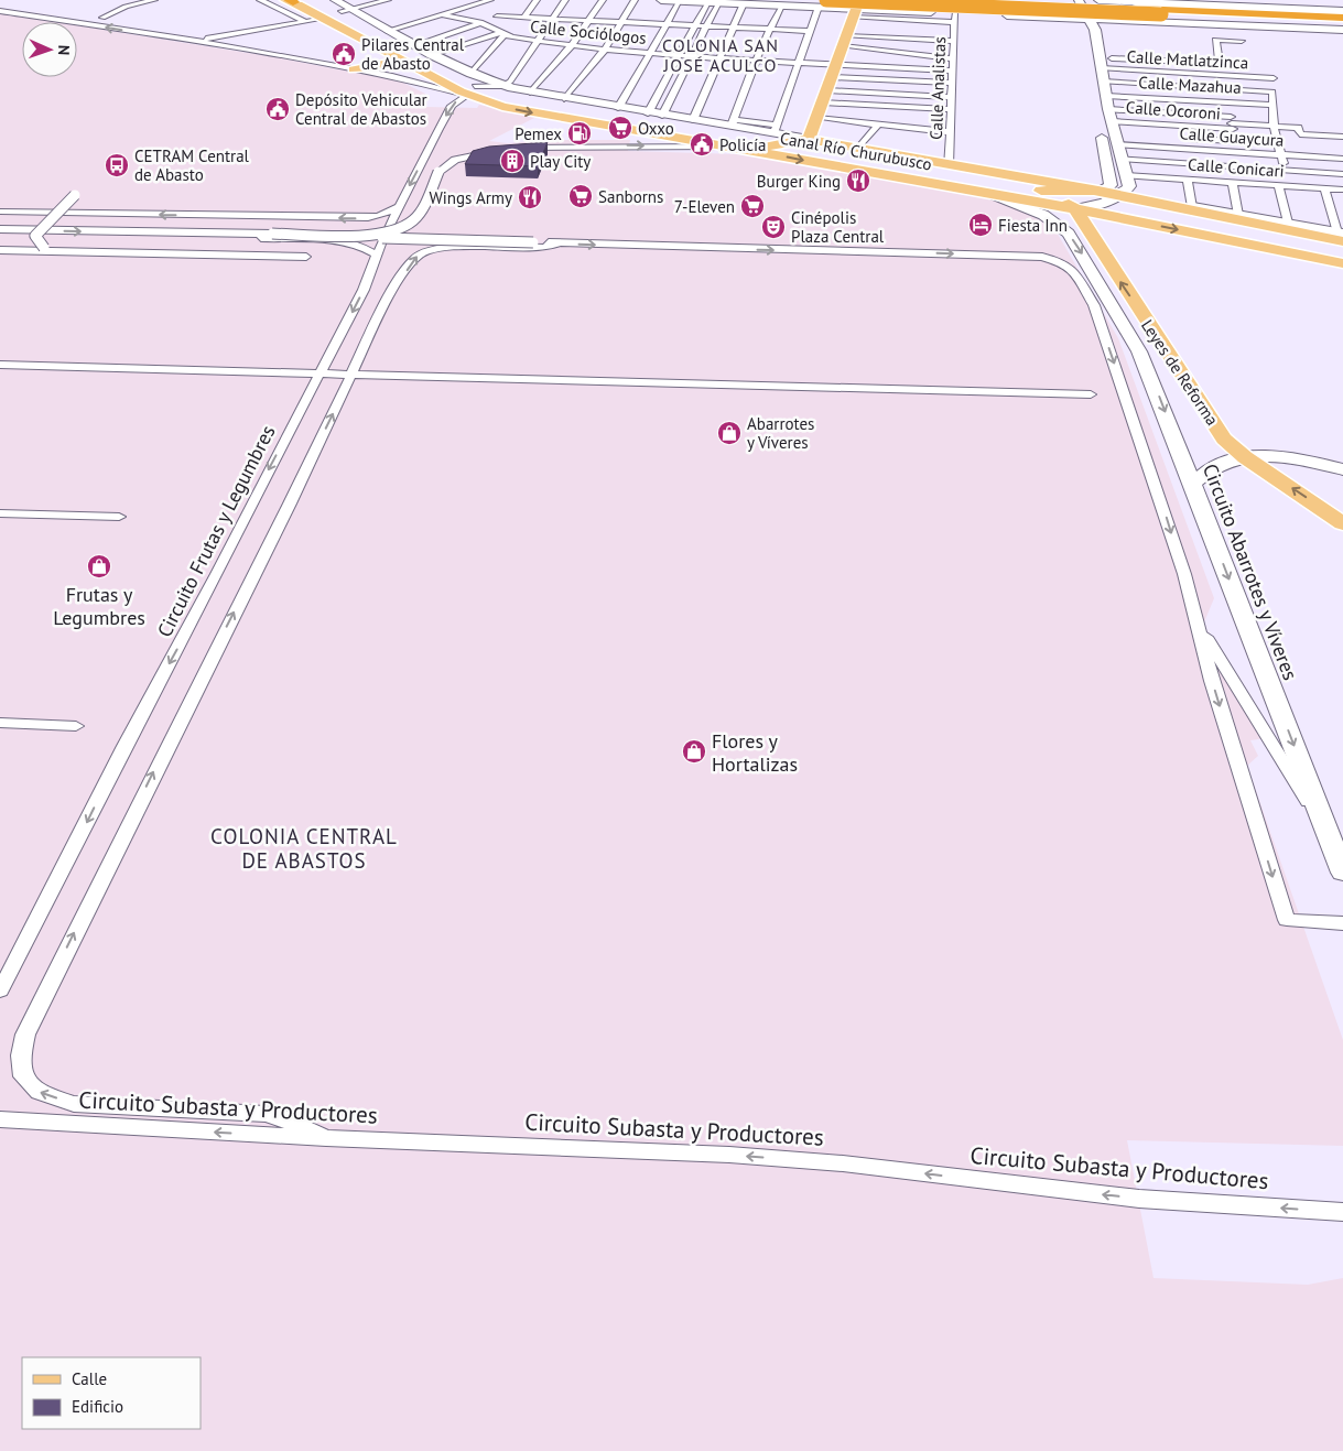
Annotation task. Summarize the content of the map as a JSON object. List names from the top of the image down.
{
  "streets": {
    "main road": ["Canal Río Churubusco", "Leyes de Reforma", "Circuito Abarrotes y Víveres"],
    "street": [
      "Calle Sociólogos",
      "Calle Matlatzinca",
      "Calle Mazahua",
      "Calle Analistas",
      "Calle Ocoroni",
      "Calle Guaycura",
      "Calle Conicari",
      "Circuito Frutas y Legumbres",
      "Circuito Subasta y Productores"
    ]
  },
  "crossings": [
    ["Calle Sociólogos", "Circuito Frutas y Legumbres"],
    ["Calle Analistas", "Canal Río Churubusco"],
    ["Canal Río Churubusco", "Leyes de Reforma"],
    ["Canal Río Churubusco", "Circuito Frutas y Legumbres"],
    ["Canal Río Churubusco", "Circuito Abarrotes y Víveres"]
  ],
  "one_way": ["Leyes de Reforma", "Circuito Frutas y Legumbres", "Circuito Subasta y Productores"],
  "districts": ["COLONIA SAN JOSÉ ACULCO", "COLONIA CENTRAL DE ABASTOS"],
  "places": {
    "public building": ["Pilares Central de Abasto", "Depósito Vehicular Central de Abastos", "Policía"],
    "supermarket": ["Oxxo", "Sanborns", "7-Eleven"],
    "fuel station": ["Pemex"],
    "building": ["Play City"],
    "bus stop": ["CETRAM Central de Abasto"],
    "restaurant": ["Burger King", "Wings Army"],
    "hotel": ["Fiesta Inn"],
    "theatre": ["Cinépolis Plaza Central"],
    "shop": ["Abarrotes y Víveres", "Frutas y Legumbres", "Flores y Hortalizas"]
  },
  "legend": ["Calle", "Edificio"],
  "north": "right"
}
